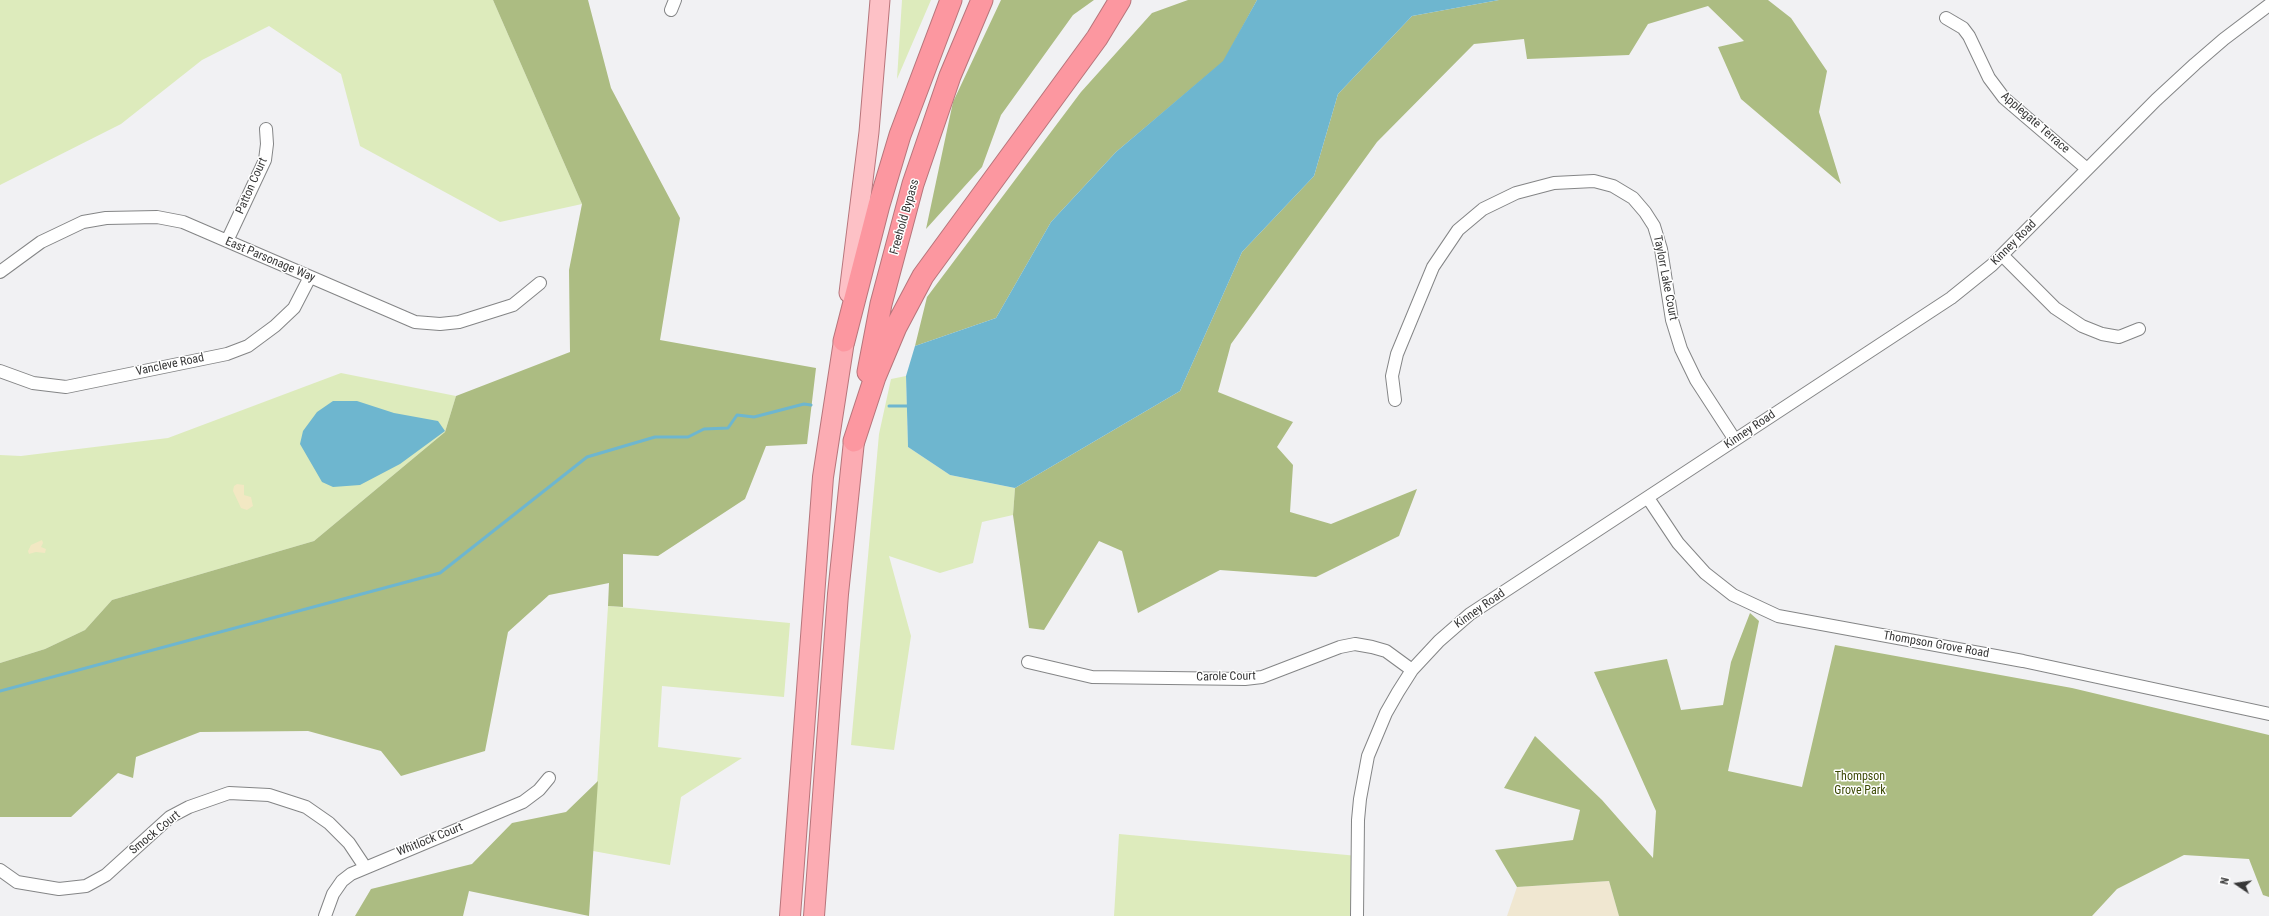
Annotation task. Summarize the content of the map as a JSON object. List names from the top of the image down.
{
  "streets": {
    "highway": ["Freehold Bypass"],
    "street": [
      "Applegate Terrace",
      "Patton Court",
      "Kinney Road",
      "East Parsonage Way",
      "Taylorr Lake Court",
      "Vancleve Road",
      "Thompson Grove Road",
      "Carole Court",
      "Smock Court",
      "Whitlock Court"
    ]
  },
  "crossings": [
    ["Applegate Terrace", "Kinney Road"],
    ["Patton Court", "East Parsonage Way"],
    ["Kinney Road", "Taylorr Lake Court"],
    ["Kinney Road", "Thompson Grove Road"],
    ["Kinney Road", "Carole Court"],
    ["East Parsonage Way", "Vancleve Road"],
    ["Smock Court", "Whitlock Court"]
  ],
  "parks": ["Thompson Grove Park"],
  "north": "left"
}
